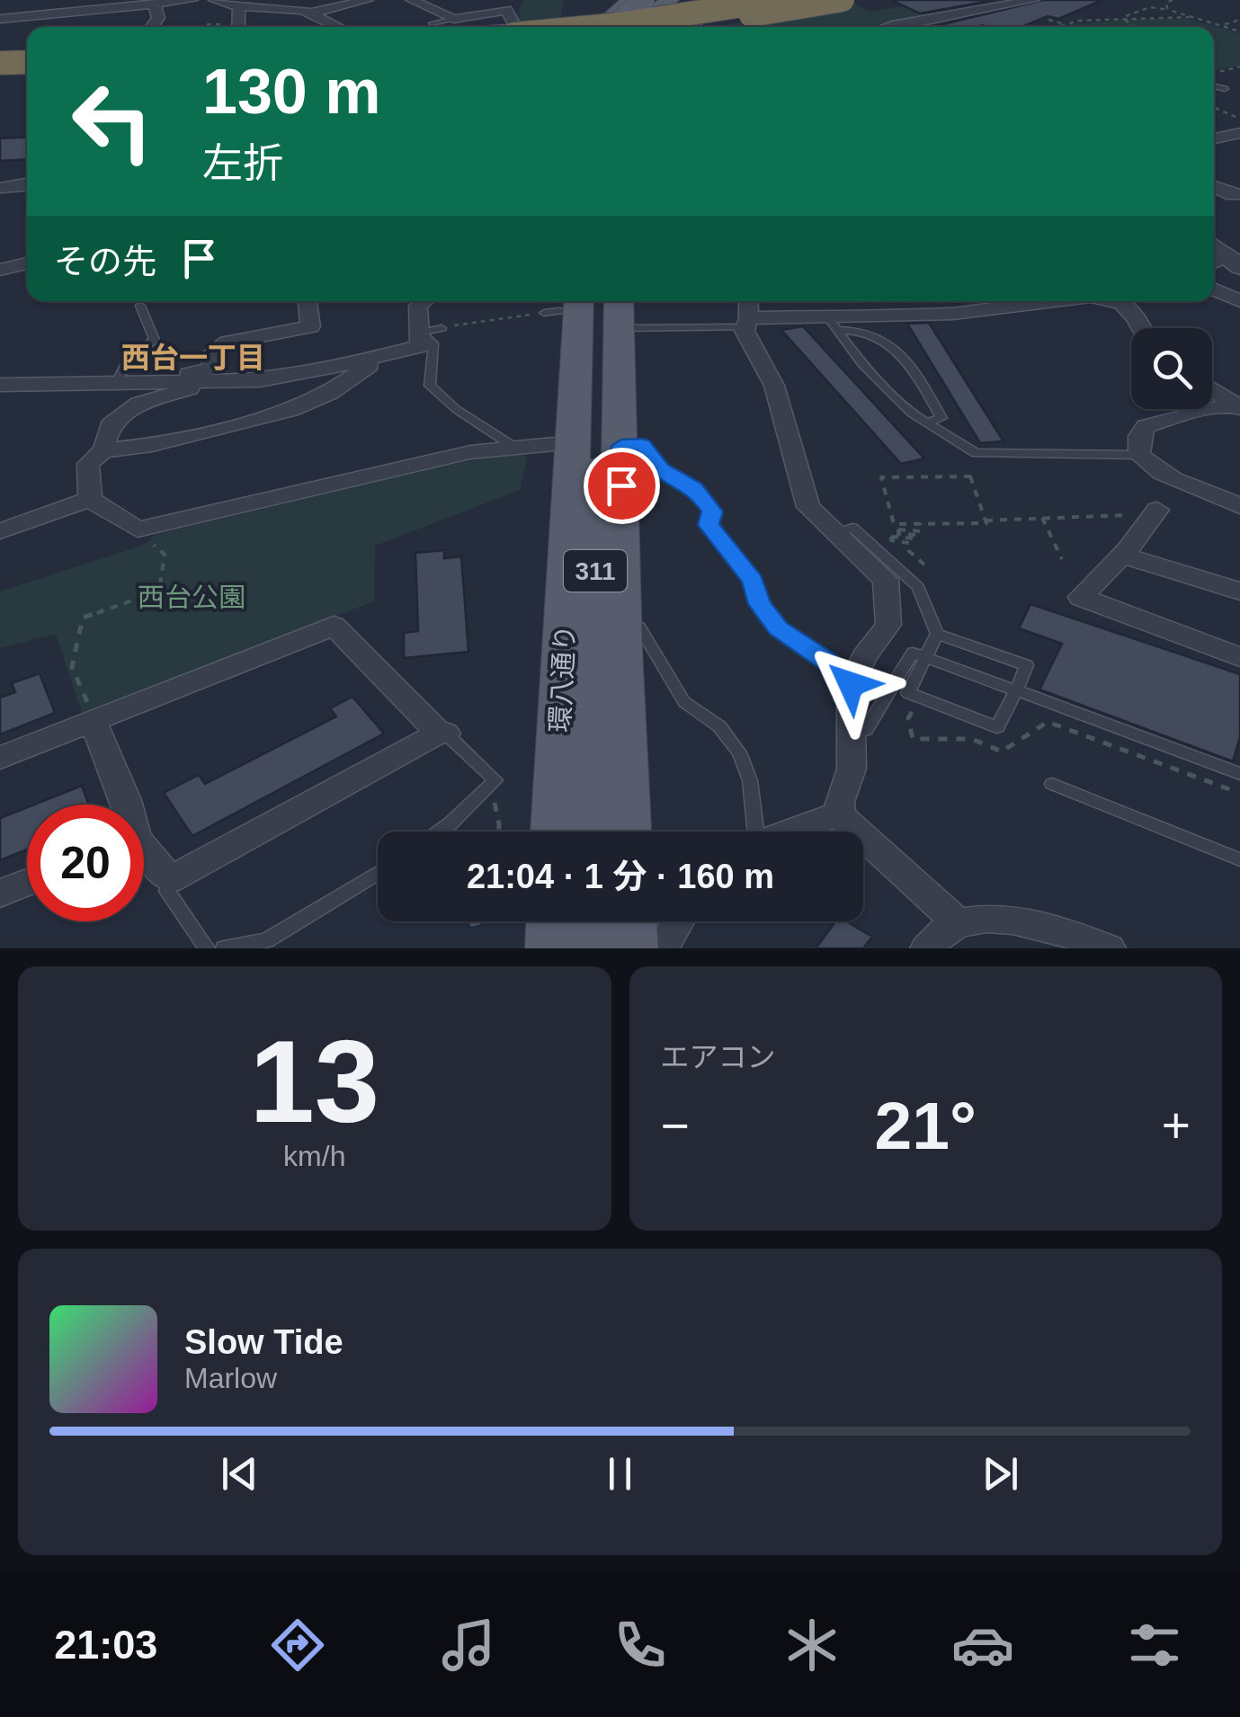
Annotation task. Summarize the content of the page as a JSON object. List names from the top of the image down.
{
  "streets": {
    "main road": ["311", "環八通り"]
  },
  "districts": ["西台一丁目"],
  "parks": ["西台公園"],
  "page": {
    "turn": ["130 m", "左折"],
    "then": "その先",
    "limit": "20",
    "trip": "21:04 · 1 分 · 160 m",
    "tile": [
      ["13", "km/h"],
      "エアコン"
    ],
    "heat": ["−", "21°", "+"],
    "song": ["Slow Tide", "Marlow"],
    "tabs": "21:03"
  }
}
